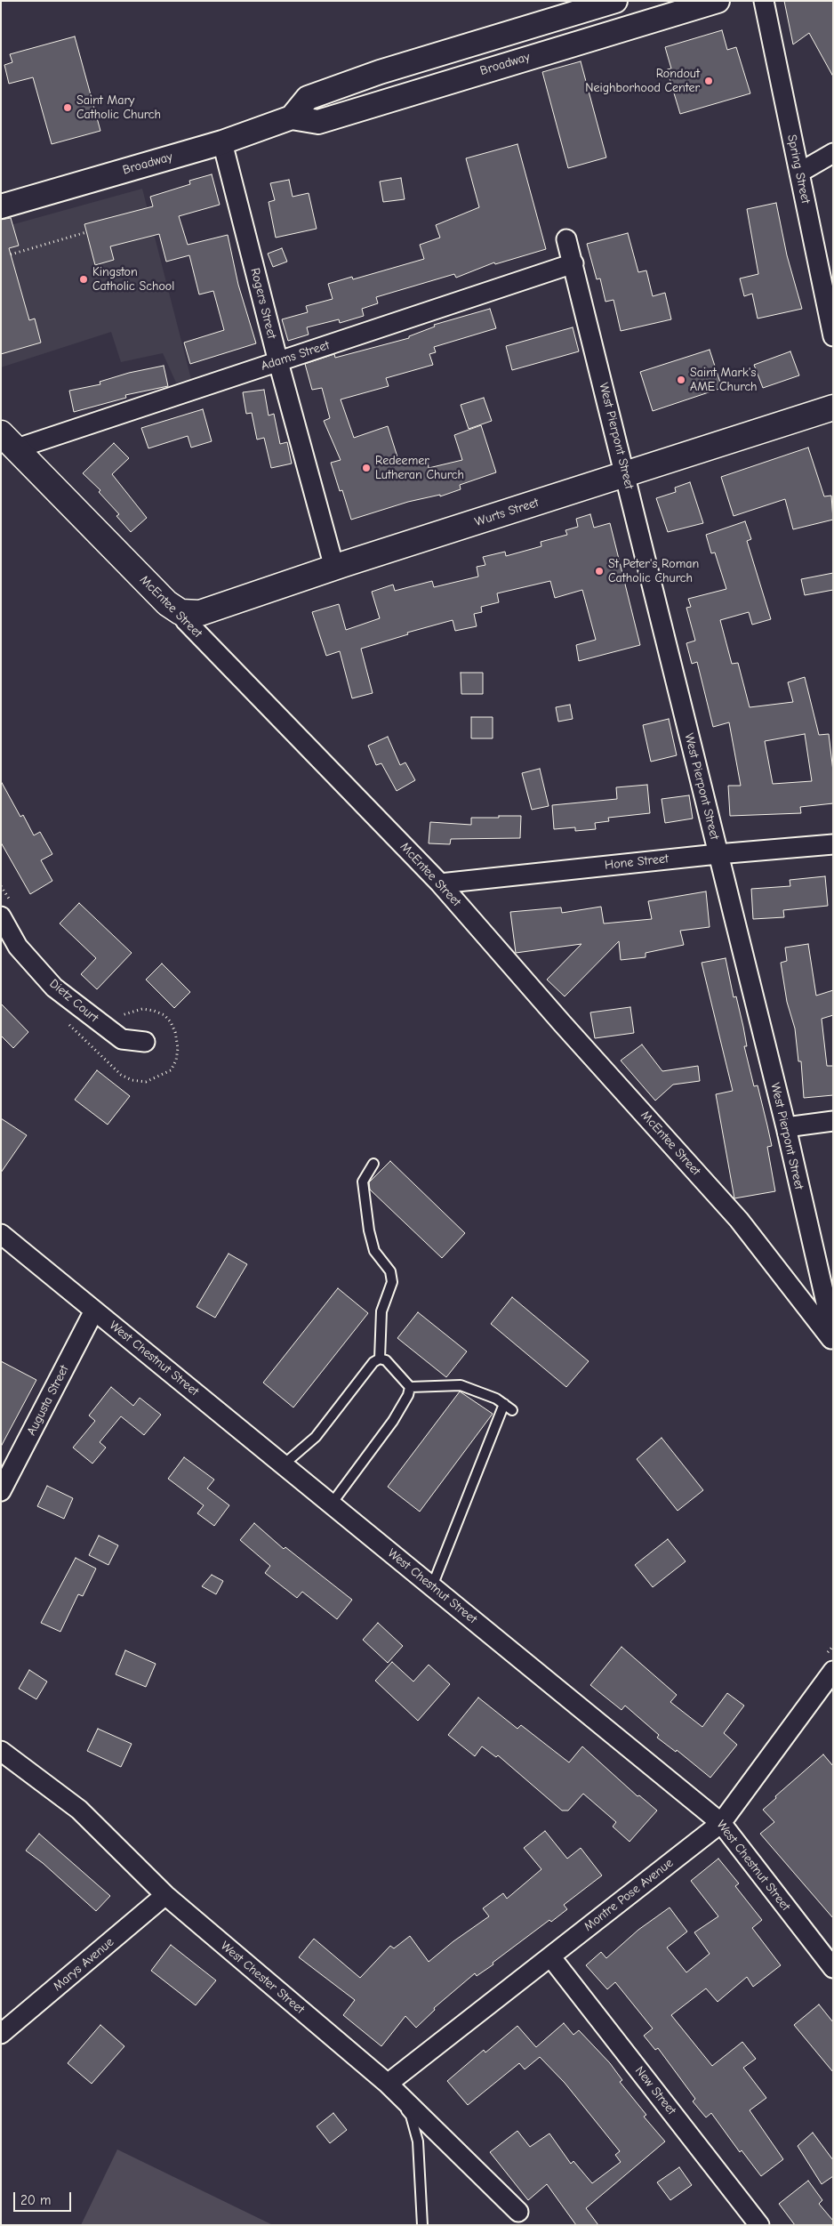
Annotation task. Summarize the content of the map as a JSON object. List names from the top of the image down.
{
  "streets": {
    "highway": ["Wurts Street", "McEntee Street"],
    "street": [
      "Broadway",
      "Spring Street",
      "Rogers Street",
      "Adams Street",
      "West Pierpont Street",
      "Hone Street",
      "Dietz Court",
      "West Chestnut Street",
      "Augusta Street",
      "Montre Pose Avenue",
      "Marys Avenue",
      "West Chester Street",
      "New Street"
    ]
  },
  "crossings": [
    ["Broadway", "Rogers Street"],
    ["Rogers Street", "Adams Street"],
    ["Rogers Street", "Wurts Street"],
    ["Adams Street", "West Pierpont Street"],
    ["Adams Street", "McEntee Street"],
    ["West Pierpont Street", "Wurts Street"],
    ["West Pierpont Street", "Hone Street"],
    ["Wurts Street", "McEntee Street"],
    ["McEntee Street", "Hone Street"],
    ["West Chestnut Street", "Augusta Street"],
    ["West Chestnut Street", "Montre Pose Avenue"],
    ["Montre Pose Avenue", "West Chester Street"],
    ["Montre Pose Avenue", "New Street"],
    ["Marys Avenue", "West Chester Street"]
  ],
  "places": [
    "Rondout Neighborhood Center",
    "Saint Mary Catholic Church",
    "Kingston Catholic School",
    "Saint Mark's AME Church",
    "Redeemer Lutheran Church",
    "St Peter's Roman Catholic Church"
  ],
  "scale_bar": "20 m"
}
